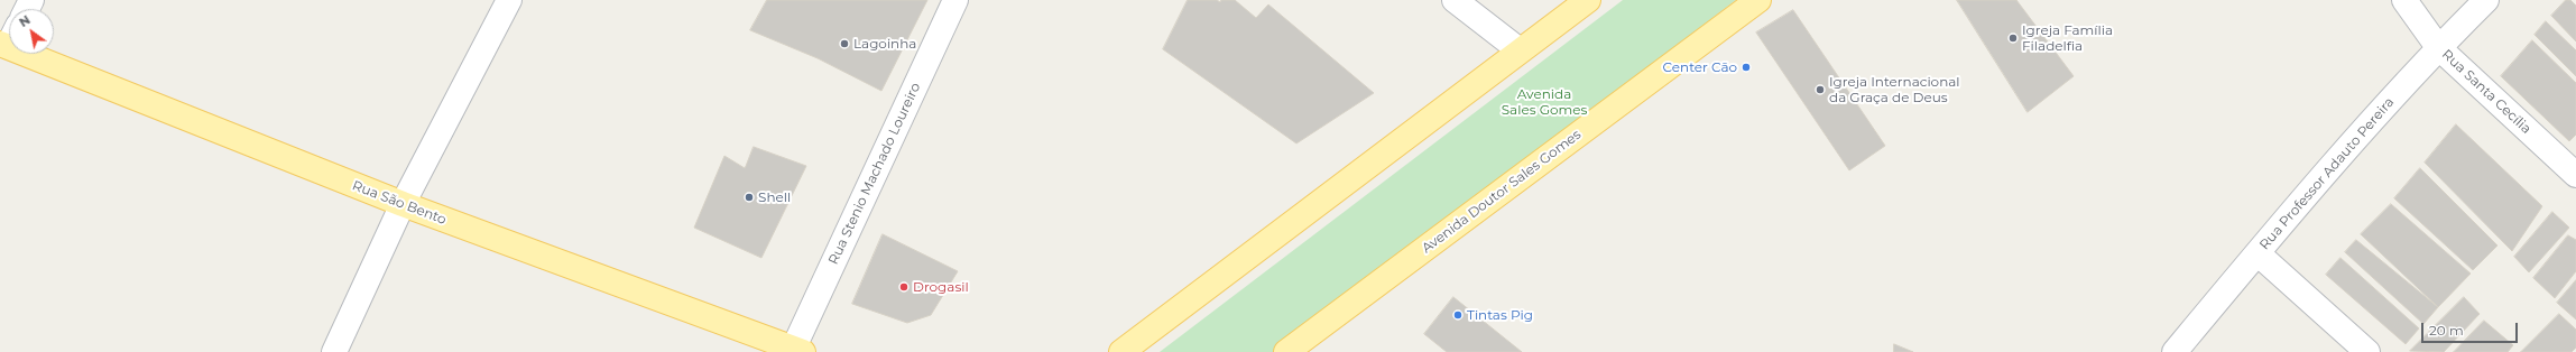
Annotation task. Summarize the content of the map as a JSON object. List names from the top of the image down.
{
  "streets": {
    "main road": ["Avenida Doutor Sales Gomes", "Rua São Bento"],
    "street": ["Rua Santa Cecília", "Rua Stenio Machado Loureiro", "Rua Professor Adauto Pereira"]
  },
  "crossings": [
    ["Rua Santa Cecília", "Rua Professor Adauto Pereira"],
    ["Rua Stenio Machado Loureiro", "Rua São Bento"]
  ],
  "parks": ["Avenida Sales Gomes"],
  "places": [
    "Igreja Família Filadelfia",
    "Lagoinha",
    "Center Cão",
    "Igreja Internacional da Graça de Deus",
    "Shell",
    "Drogasil",
    "Tintas Pig"
  ],
  "scale_bar": "20 m",
  "north": "top left"
}
